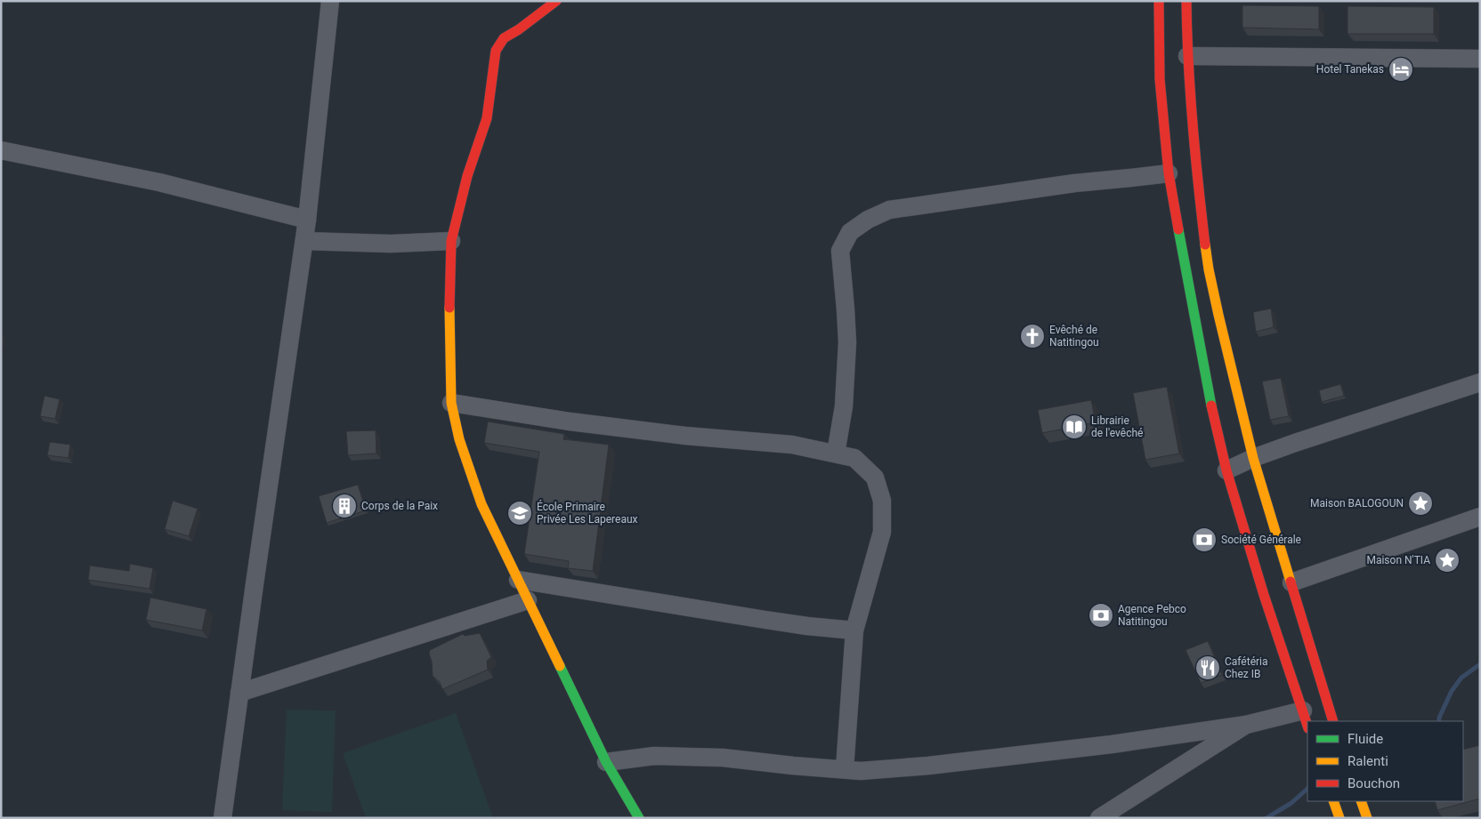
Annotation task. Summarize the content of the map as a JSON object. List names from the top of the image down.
{
  "places": {
    "hotel": ["Hotel Tanekas"],
    "church": ["Evêché de Natitingou"],
    "library": ["Librairie de l'evêché"],
    "place": ["Maison BALOGOUN", "Maison N'TIA"],
    "building": ["Corps de la Paix"],
    "school or university": ["École Primaire Privée Les Lapereaux"],
    "bank": ["Société Générale", "Agence Pebco Natitingou"],
    "restaurant": ["Cafétéria Chez IB"]
  },
  "legend": ["Fluide", "Ralenti", "Bouchon"]
}
